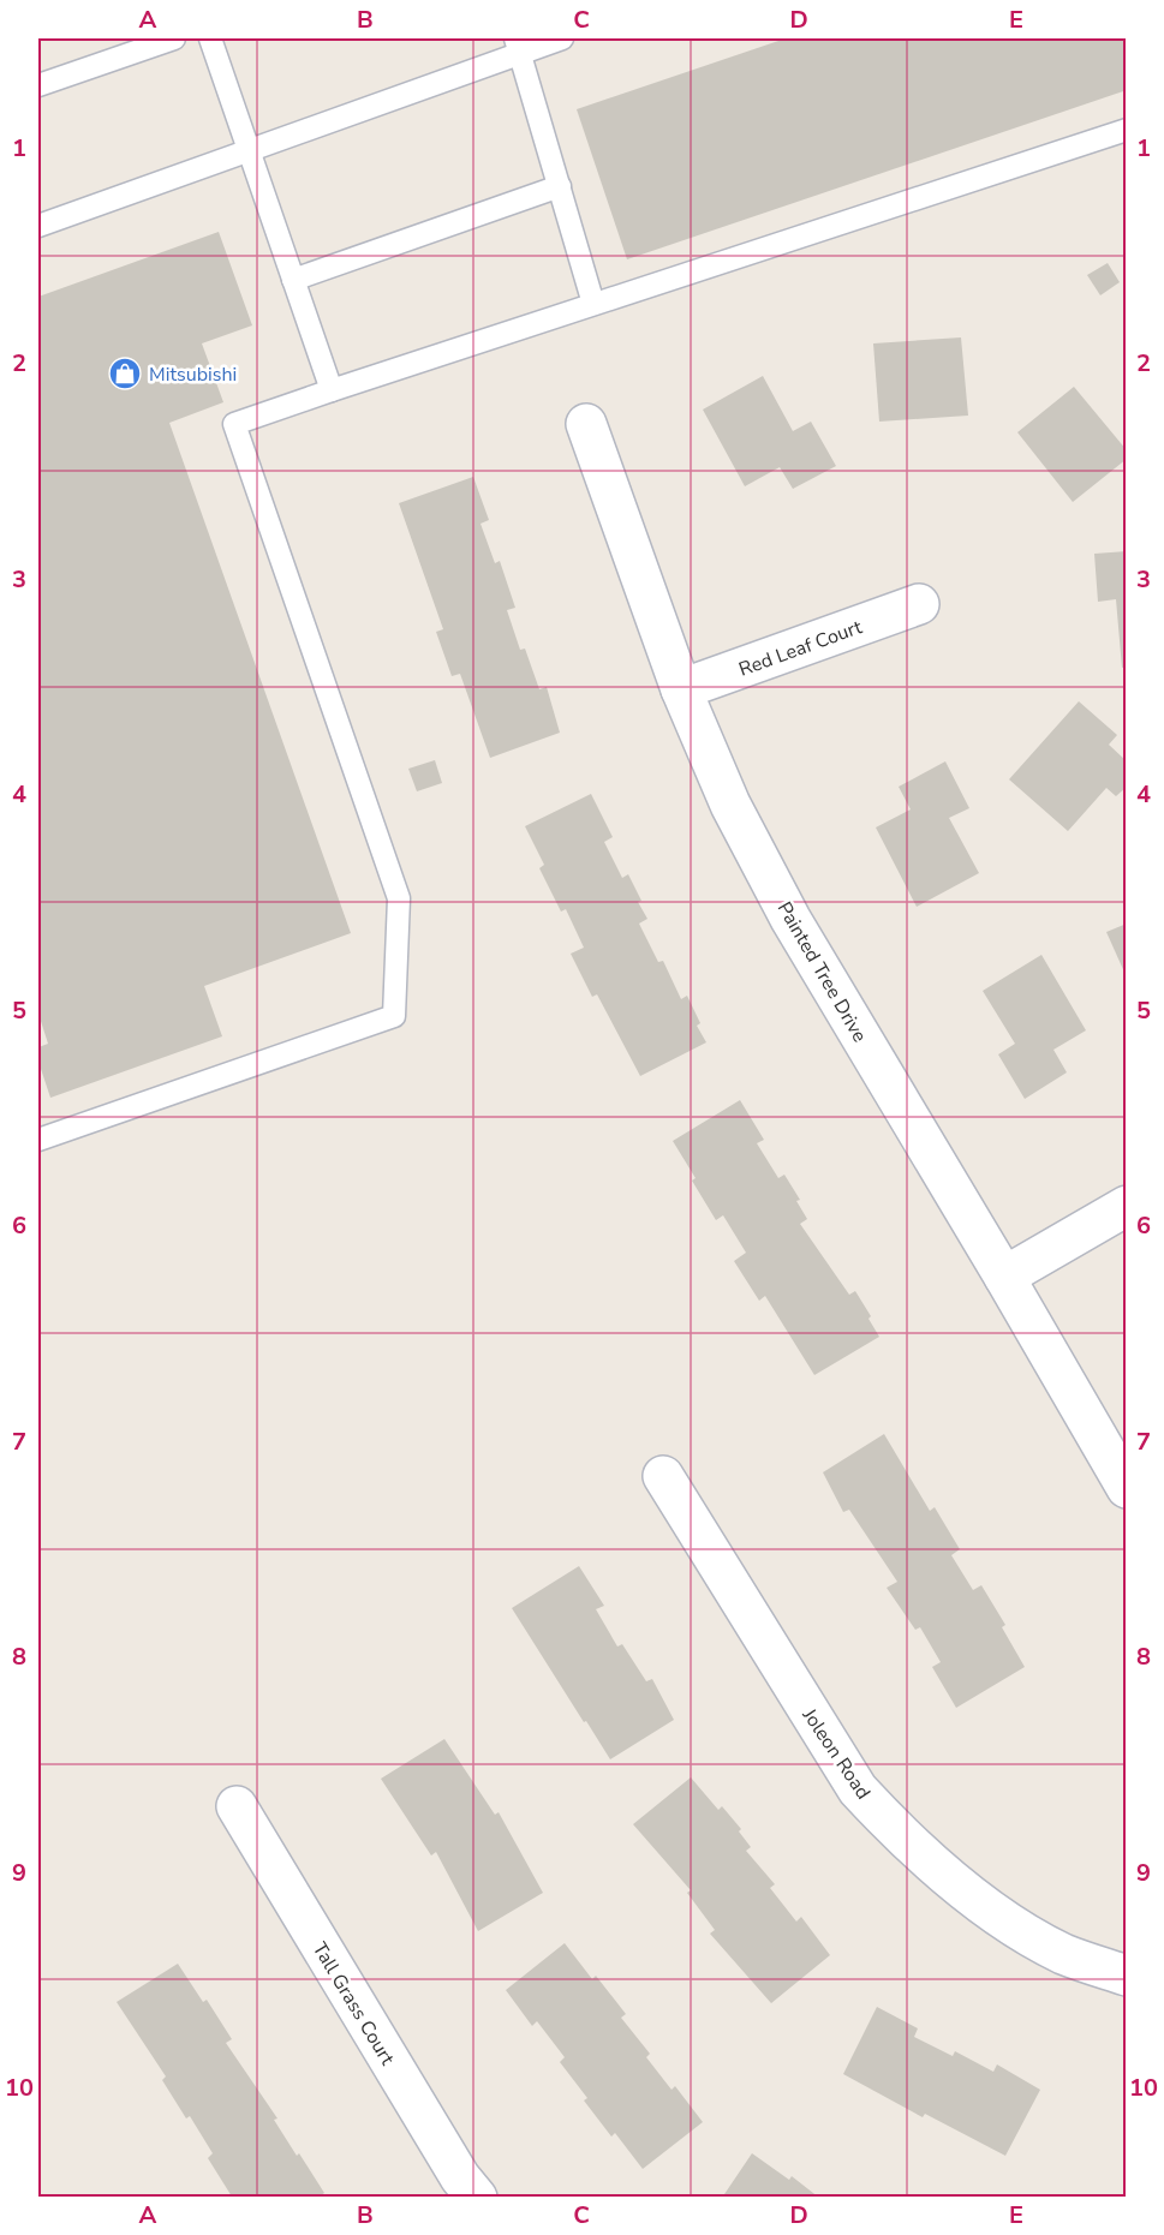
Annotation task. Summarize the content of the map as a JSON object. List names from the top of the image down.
{
  "streets": {
    "street": [
      "Red Leaf Court",
      "Painted Tree Drive",
      "Joleon Road",
      "Tall Grass Court"
    ]
  },
  "crossings": [
    ["Red Leaf Court", "Painted Tree Drive"]
  ],
  "places": {
    "shop": ["Mitsubishi"]
  },
  "grid": {
    "columns": [
      "A",
      "B",
      "C",
      "D",
      "E"
    ],
    "rows": [
      "1",
      "2",
      "3",
      "4",
      "5",
      "6",
      "7",
      "8",
      "9",
      "10"
    ]
  }
}
